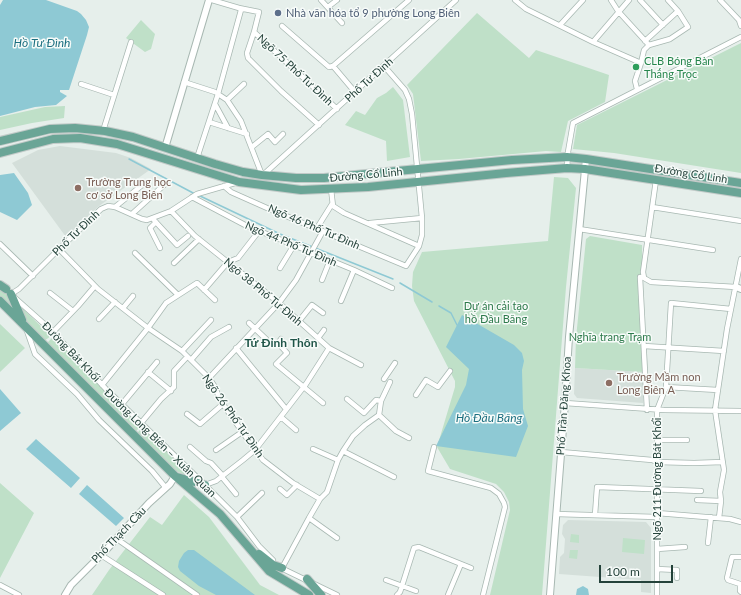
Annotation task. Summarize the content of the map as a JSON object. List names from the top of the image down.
{
  "streets": {
    "main road": ["Đường Cổ Linh", "Đường Long Biên – Xuân Quan"],
    "street": [
      "Ngõ 75 Phố Tư Đình",
      "Phố Tư Đình",
      "Ngõ 46 Phố Tư Đình",
      "Ngõ 44 Phố Tư Đình",
      "Ngõ 38 Phố Tư Đình",
      "Đường Bát Khối",
      "Phố Trần Đăng Khoa",
      "Ngõ 26 Phố Tư Đình",
      "Ngõ 211 Đường Bát Khối",
      "Phố Thạch Cầu"
    ]
  },
  "crossings": [
    ["Ngõ 75 Phố Tư Đình", "Phố Tư Đình"],
    ["Phố Tư Đình", "Đường Cổ Linh"],
    ["Phố Tư Đình", "Đường Bát Khối"],
    ["Phố Tư Đình", "Ngõ 26 Phố Tư Đình"],
    ["Đường Cổ Linh", "Phố Trần Đăng Khoa"],
    ["Phố Trần Đăng Khoa", "Ngõ 211 Đường Bát Khối"],
    ["Đường Long Biên – Xuân Quan", "Phố Thạch Cầu"]
  ],
  "districts": ["Tứ Đỉnh Thôn"],
  "water": ["Hồ Tư Đình", "Hồ Đầu Băng"],
  "parks": ["Dự án cải tạo hồ Đầu Băng", "Nghĩa trang Trạm"],
  "places": [
    "Nhà văn hóa tổ 9 phường Long Biên",
    "CLB Bóng Bàn Thắng Trọc",
    "Trường Trung học cơ sở Long Biên",
    "Trường Mầm non Long Biên A"
  ],
  "scale_bar": "100 m"
}
